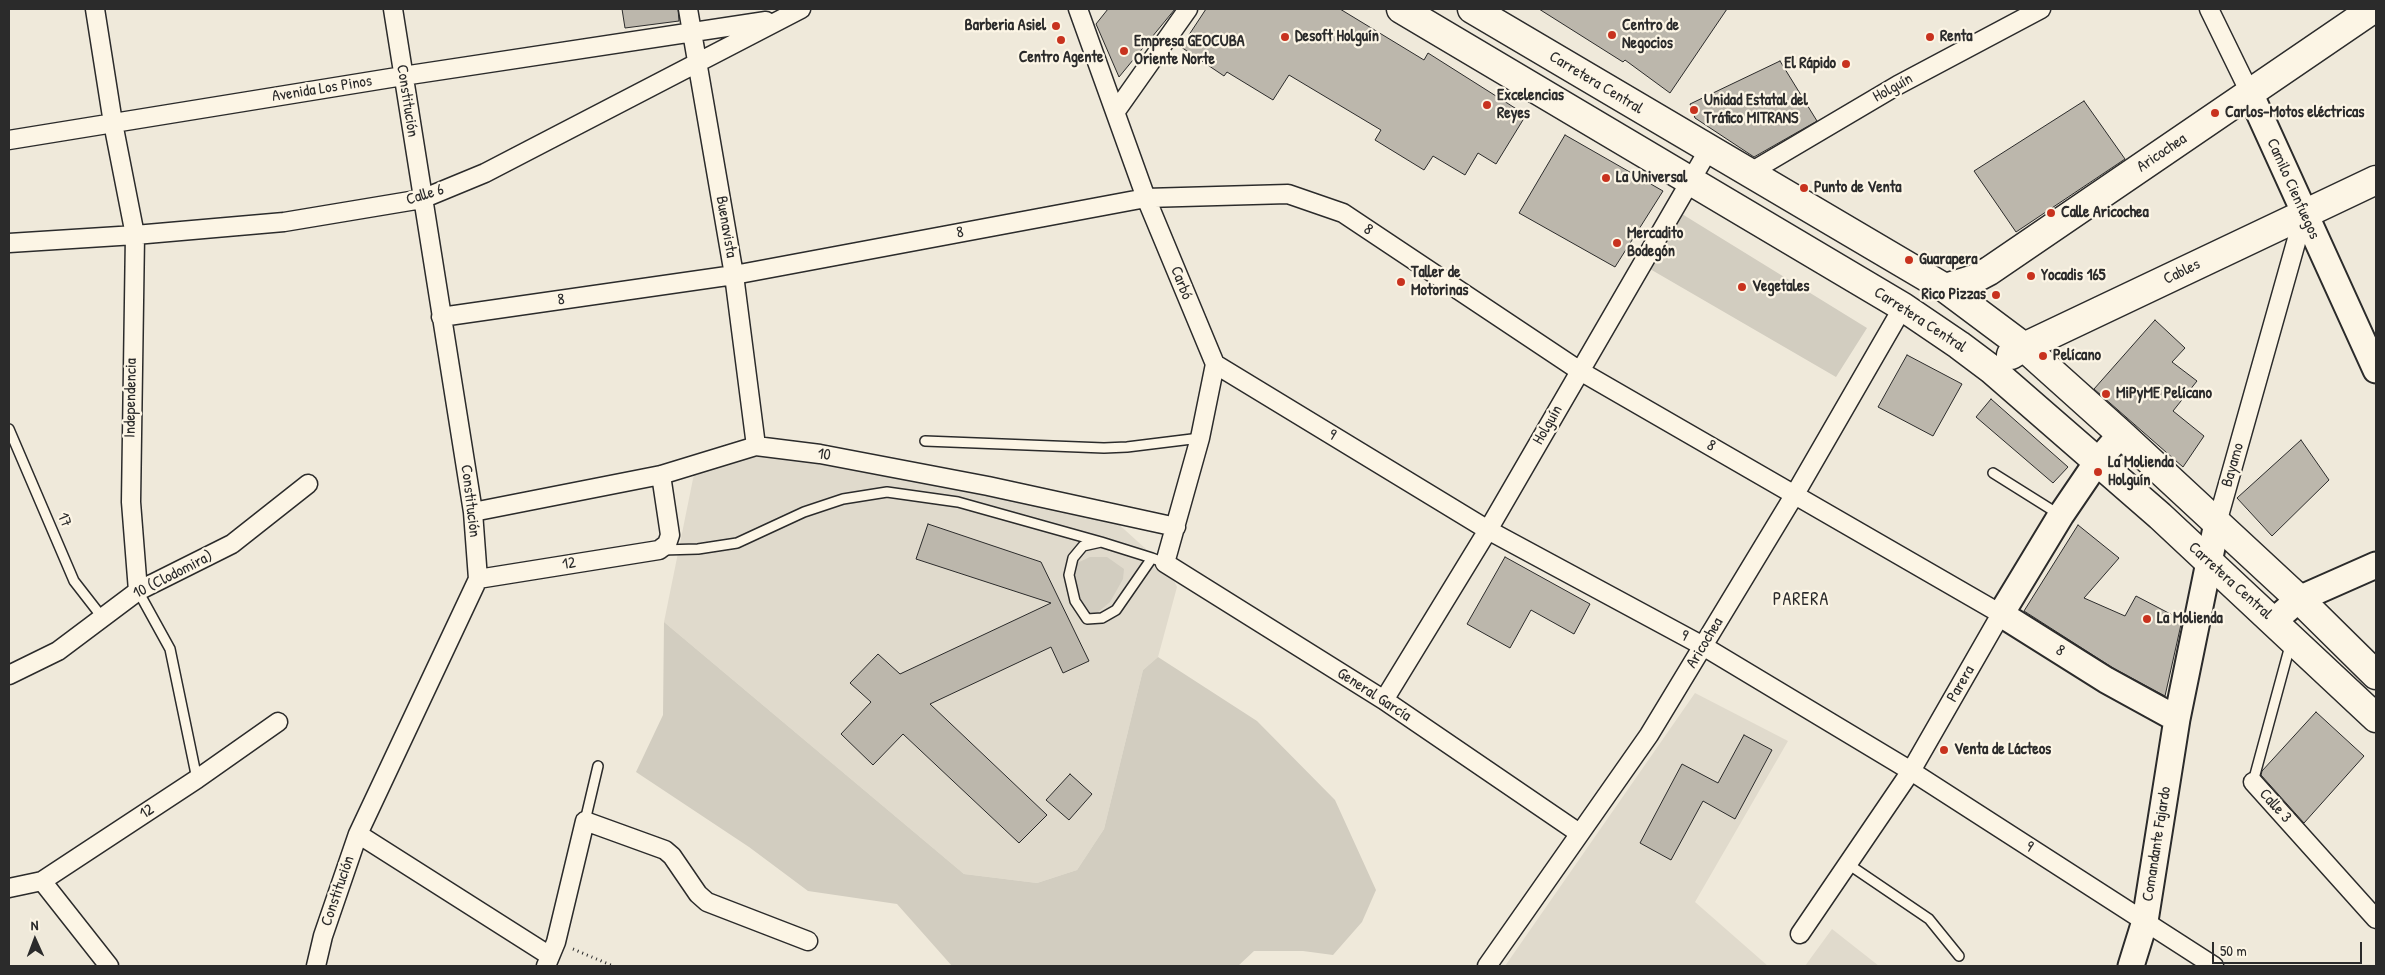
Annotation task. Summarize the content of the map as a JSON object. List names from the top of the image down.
{
  "streets": {
    "main road": ["Carretera Central", "Aricochea", "Cables"],
    "street": [
      "Holguín",
      "Avenida Los Pinos",
      "Constitución",
      "Camilo Cienfuegos",
      "Calle 6",
      "Buenavista",
      "8",
      "Carbó",
      "Independencia",
      "9",
      "10",
      "Bayamo",
      "12",
      "10 (Clodomira)",
      "Parera",
      "General García",
      "Calle 3",
      "Comandante Fajardo"
    ],
    "lane": ["17"]
  },
  "crossings": [
    ["Carretera Central", "Holguín"],
    ["Carretera Central", "Aricochea"],
    ["Carretera Central", "Cables"],
    ["Carretera Central", "Bayamo"],
    ["Carretera Central", "Parera"],
    ["Carretera Central", "Calle 3"],
    ["Holguín", "8"],
    ["Holguín", "9"],
    ["Holguín", "General García"],
    ["Avenida Los Pinos", "Constitución"],
    ["Avenida Los Pinos", "Calle 6"],
    ["Avenida Los Pinos", "Buenavista"],
    ["Avenida Los Pinos", "Independencia"],
    ["Constitución", "Calle 6"],
    ["Constitución", "8"],
    ["Constitución", "10"],
    ["Constitución", "12"],
    ["Aricochea", "Camilo Cienfuegos"],
    ["Aricochea", "8"],
    ["Aricochea", "9"],
    ["Aricochea", "General García"],
    ["Camilo Cienfuegos", "Cables"],
    ["Camilo Cienfuegos", "Bayamo"],
    ["Calle 6", "Buenavista"],
    ["Calle 6", "Independencia"],
    ["Buenavista", "8"],
    ["Buenavista", "10"],
    ["8", "Carbó"],
    ["8", "Bayamo"],
    ["8", "Parera"],
    ["8", "Comandante Fajardo"],
    ["Cables", "Bayamo"],
    ["Carbó", "9"],
    ["Independencia", "12"],
    ["Independencia", "10 (Clodomira)"],
    ["9", "Parera"],
    ["9", "Comandante Fajardo"],
    ["Bayamo", "Comandante Fajardo"],
    ["17", "10 (Clodomira)"]
  ],
  "districts": ["PARERA"],
  "places": [
    "Barberia Asiel",
    "Centro de Negocios",
    "Desoft Holguín",
    "Renta",
    "Centro Agente",
    "Empresa GEOCUBA Oriente Norte",
    "El Rápido",
    "Excelencias Reyes",
    "Unidad Estatal del Tráfico MITRANS",
    "Carlos-Motos eléctricas",
    "La Universal",
    "Punto de Venta",
    "Calle Aricochea",
    "Mercadito Bodegón",
    "Guarapera",
    "Yocadis 165",
    "Taller de Motorinas",
    "Vegetales",
    "Rico Pizzas",
    "Pelícano",
    "MiPyME Pelícano",
    "La Molienda Holguín",
    "La Molienda",
    "Venta de Lácteos"
  ],
  "scale_bar": "50 m",
  "north": "top"
}
